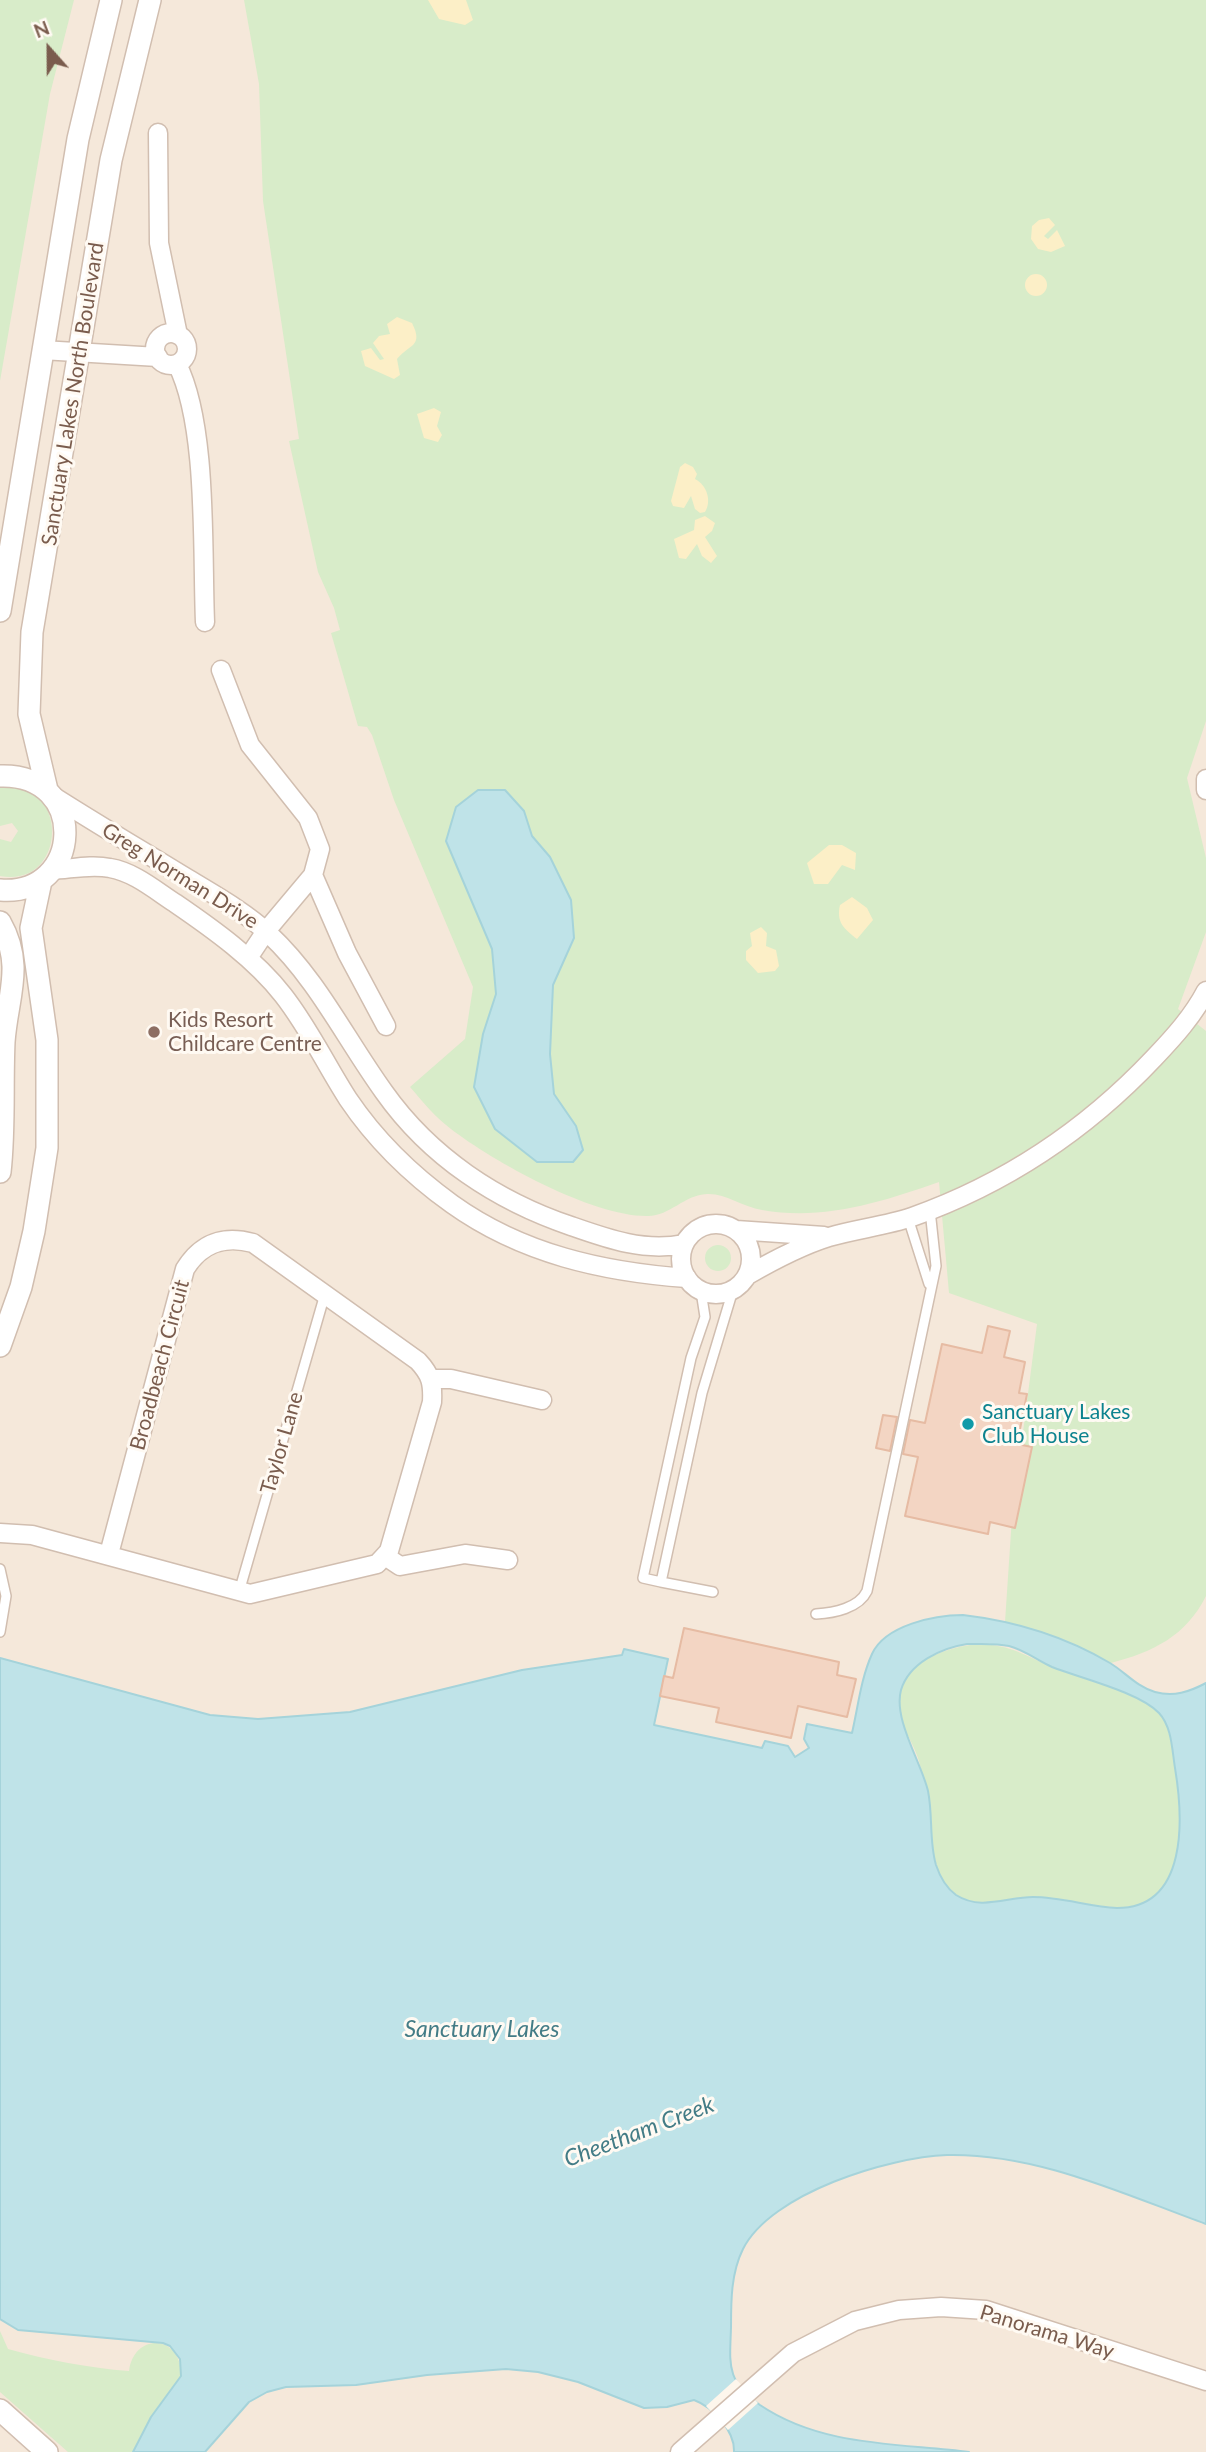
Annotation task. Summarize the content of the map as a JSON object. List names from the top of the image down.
{
  "streets": {
    "street": [
      "Sanctuary Lakes North Boulevard",
      "Greg Norman Drive",
      "Broadbeach Circuit",
      "Panorama Way"
    ],
    "lane": ["Taylor Lane"]
  },
  "crossings": [
    ["Sanctuary Lakes North Boulevard", "Greg Norman Drive"],
    ["Broadbeach Circuit", "Taylor Lane"]
  ],
  "water": ["Sanctuary Lakes", "Cheetham Creek"],
  "places": ["Kids Resort Childcare Centre", "Sanctuary Lakes Club House"],
  "north": "top"
}
